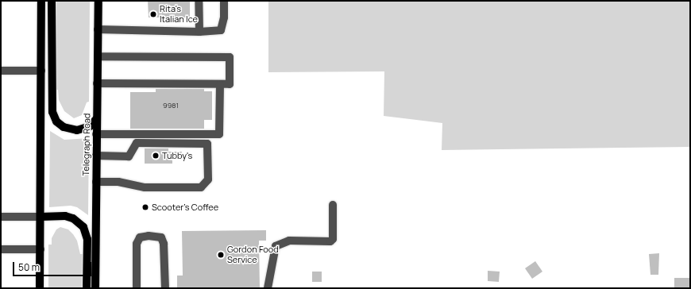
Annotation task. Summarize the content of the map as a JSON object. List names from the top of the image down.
{
  "streets": {
    "main road": ["Telegraph Road"]
  },
  "places": [
    "Rita's Italian Ice",
    "Tubby's",
    "Scooter's Coffee",
    "Gordon Food Service"
  ],
  "house_numbers": ["9981"],
  "scale_bar": "50 m"
}
